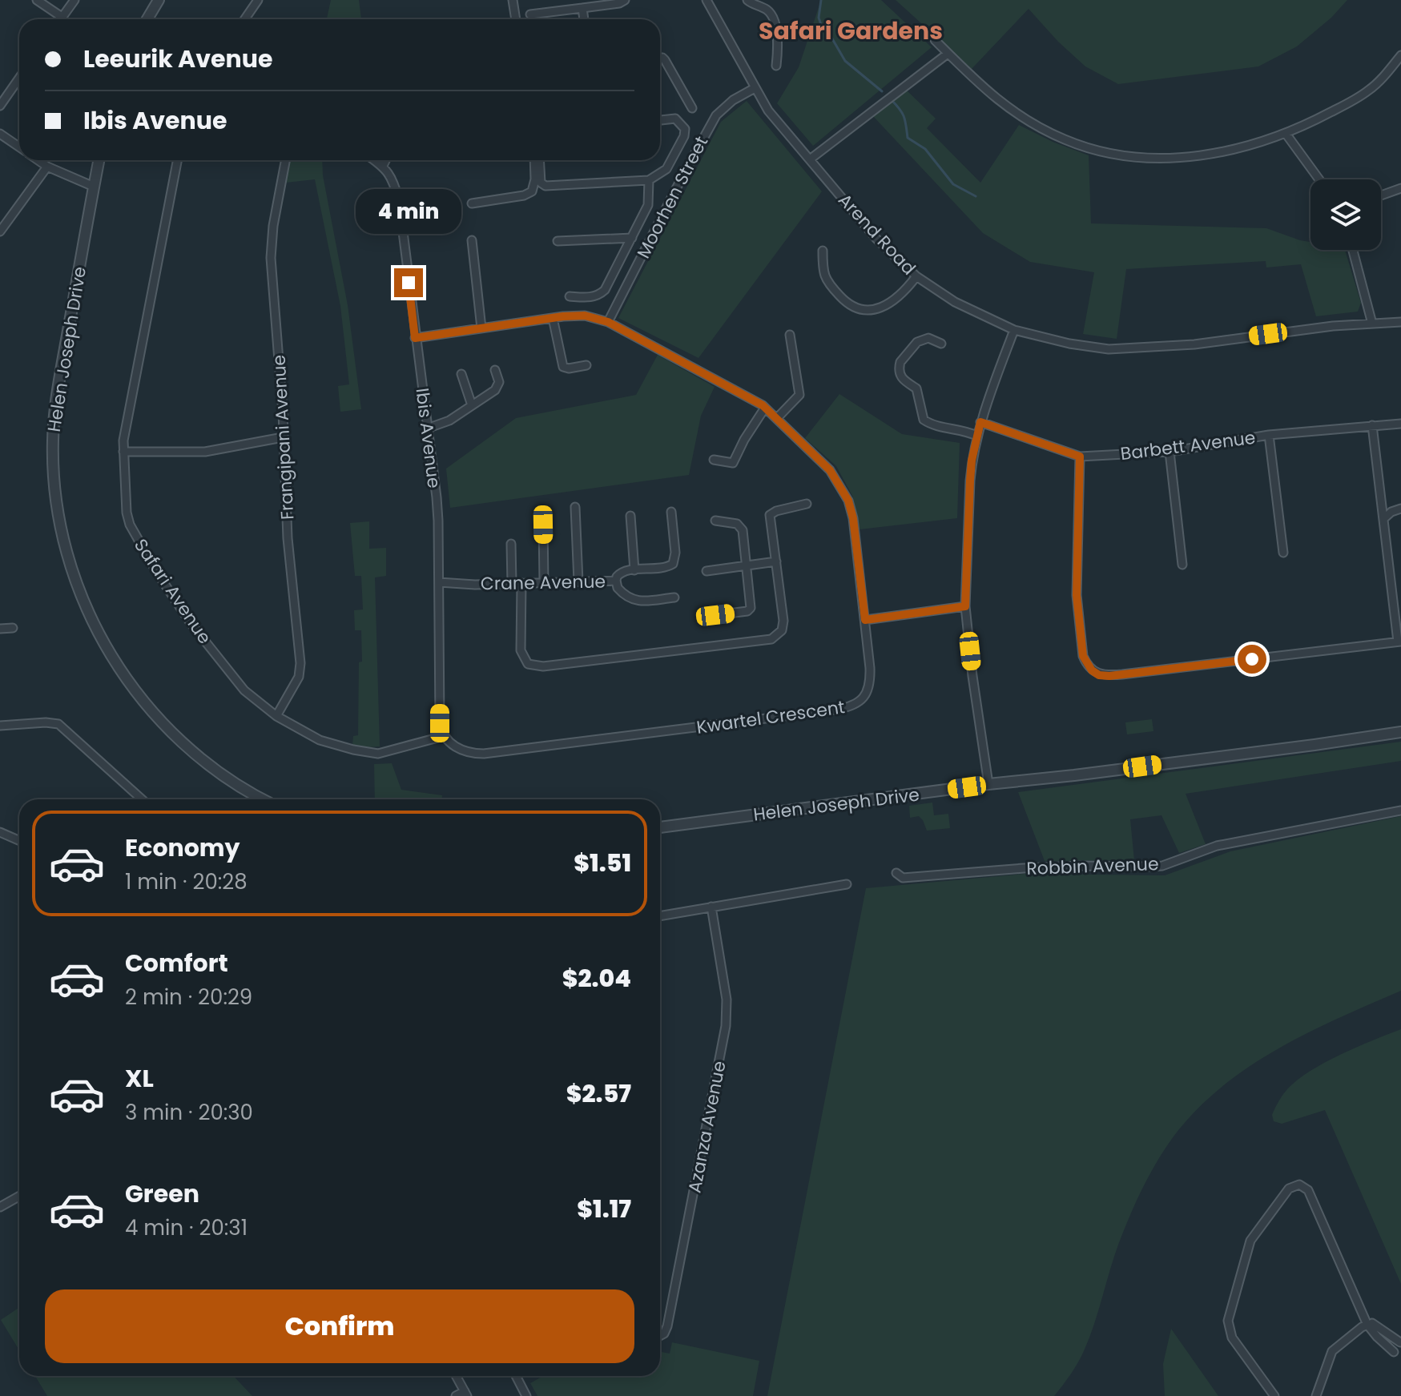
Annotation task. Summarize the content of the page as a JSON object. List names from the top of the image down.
{
  "streets": {
    "street": [
      "Moorhen Street",
      "Arend Road",
      "Helen Joseph Drive",
      "Frangipani Avenue",
      "Ibis Avenue",
      "Barbett Avenue",
      "Crane Avenue",
      "Safari Avenue",
      "Kwartel Crescent",
      "Robbin Avenue",
      "Azanza Avenue"
    ]
  },
  "crossings": [
    ["Moorhen Street", "Arend Road"],
    ["Moorhen Street", "Kwartel Crescent"],
    ["Frangipani Avenue", "Safari Avenue"],
    ["Ibis Avenue", "Crane Avenue"],
    ["Ibis Avenue", "Safari Avenue"],
    ["Ibis Avenue", "Kwartel Crescent"],
    ["Safari Avenue", "Kwartel Crescent"]
  ],
  "districts": ["Safari Gardens"],
  "page": {
    "banner": ["Leeurik Avenue", "Ibis Avenue"],
    "bubble": "4 min",
    "list": [
      {
        "name": "Economy",
        "note": "1 min · 20:28",
        "value": "$1.51"
      },
      {
        "name": "Comfort",
        "note": "2 min · 20:29",
        "value": "$2.04"
      },
      {
        "name": "XL",
        "note": "3 min · 20:30",
        "value": "$2.57"
      },
      {
        "name": "Green",
        "note": "4 min · 20:31",
        "value": "$1.17"
      }
    ],
    "buttons": "Confirm"
  }
}
